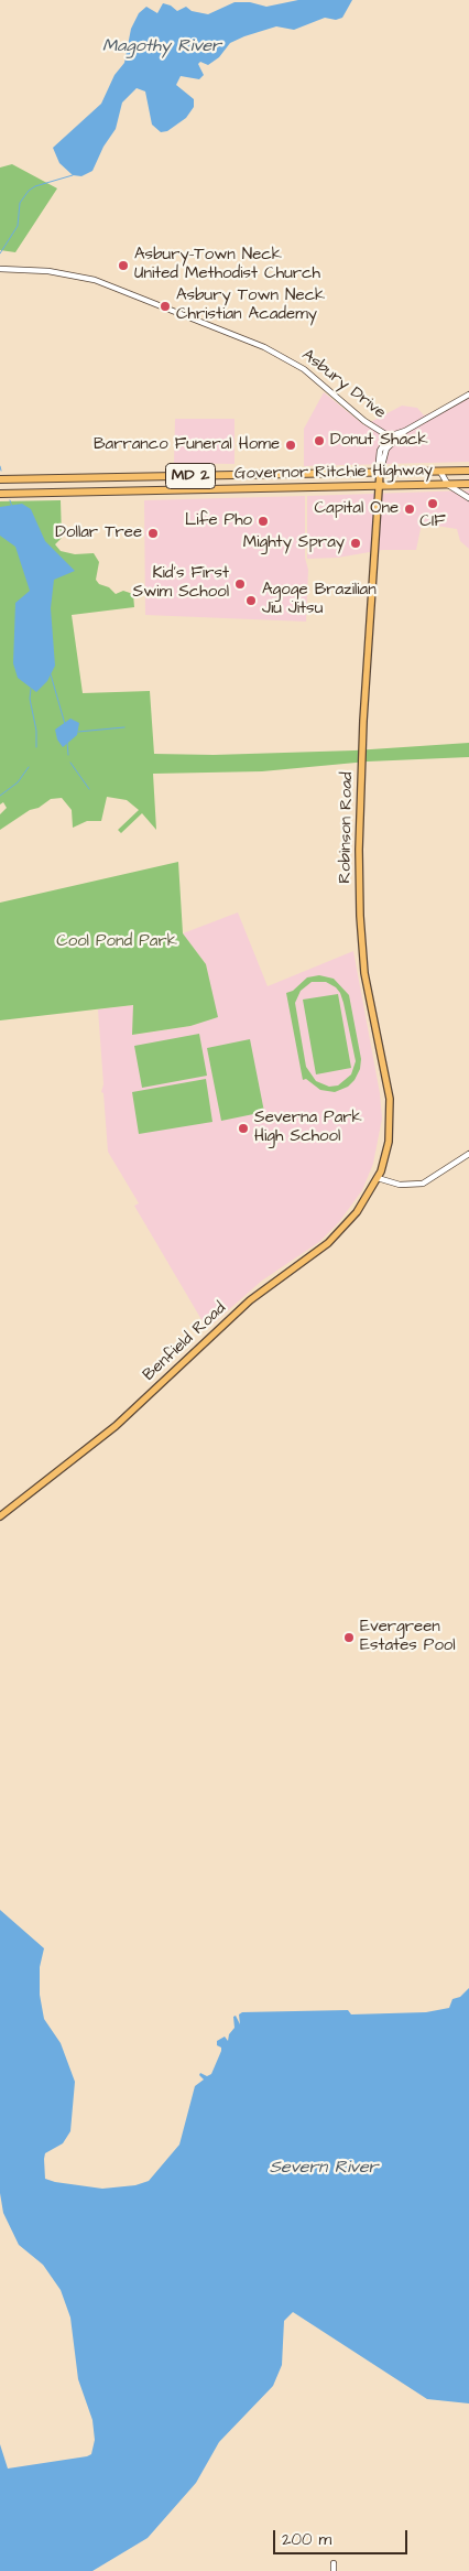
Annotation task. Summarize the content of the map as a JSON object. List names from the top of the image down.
{
  "streets": {
    "highway": ["Governor Ritchie Highway", "MD 2"],
    "main road": ["Robinson Road", "Benfield Road"],
    "street": ["Asbury Drive"]
  },
  "crossings": [
    ["Governor Ritchie Highway", "Robinson Road"],
    ["Robinson Road", "Benfield Road"]
  ],
  "water": ["Magothy River", "Severn River"],
  "parks": ["Cool Pond Park"],
  "places": [
    "Asbury-Town Neck United Methodist Church",
    "Asbury Town Neck Christian Academy",
    "Donut Shack",
    "Barranco Funeral Home",
    "CIF",
    "Capital One",
    "Life Pho",
    "Dollar Tree",
    "Mighty Spray",
    "Kid's First Swim School",
    "Agoge Brazilian Jiu Jitsu",
    "Severna Park High School",
    "Evergreen Estates Pool"
  ],
  "scale_bar": "200 m"
}
